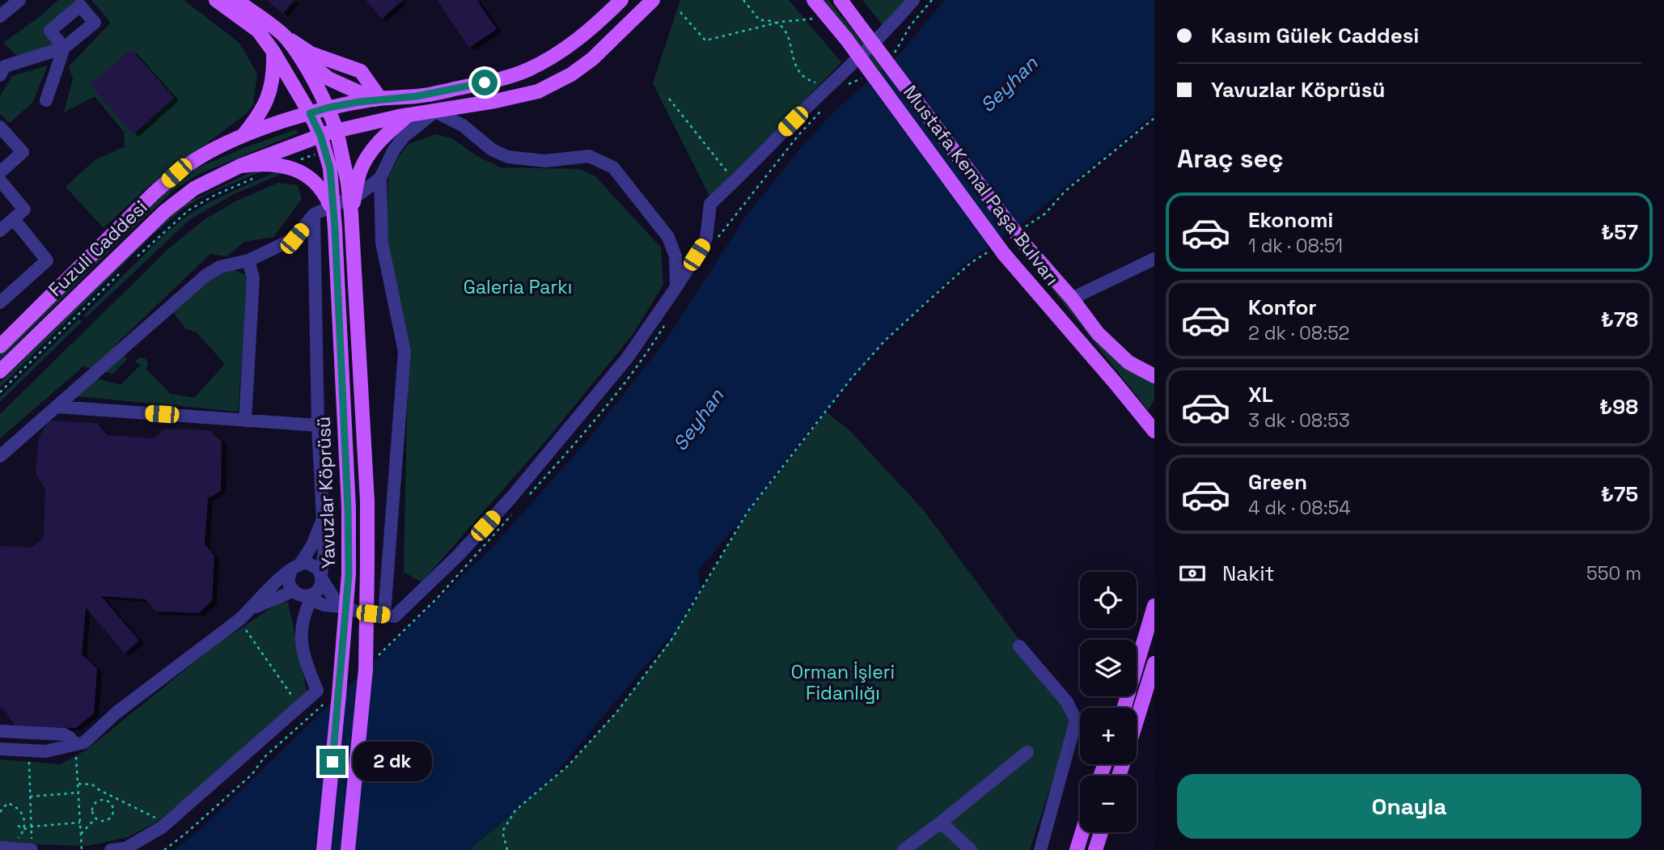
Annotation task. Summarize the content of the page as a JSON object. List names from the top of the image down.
{
  "streets": {
    "main road": ["Mustafa Kemal Paşa Bulvarı", "Fuzuli Caddesi", "Yavuzlar Köprüsü"]
  },
  "crossings": [
    ["Fuzuli Caddesi", "Yavuzlar Köprüsü"]
  ],
  "water": ["Seyhan"],
  "parks": ["Galeria Parkı", "Orman İşleri Fidanlığı"],
  "page": {
    "banner": ["Kasım Gülek Caddesi", "Yavuzlar Köprüsü"],
    "heading": "Araç seç",
    "list": [
      {
        "name": "Ekonomi",
        "note": "1 dk · 08:51",
        "value": "₺57"
      },
      {
        "name": "Konfor",
        "note": "2 dk · 08:52",
        "value": "₺78"
      },
      {
        "name": "XL",
        "note": "3 dk · 08:53",
        "value": "₺98"
      },
      {
        "name": "Green",
        "note": "4 dk · 08:54",
        "value": "₺75"
      }
    ],
    "pay": ["Nakit", "550 m"],
    "map_buttons": ["+", "−"],
    "bubble": "2 dk",
    "buttons": "Onayla"
  }
}
